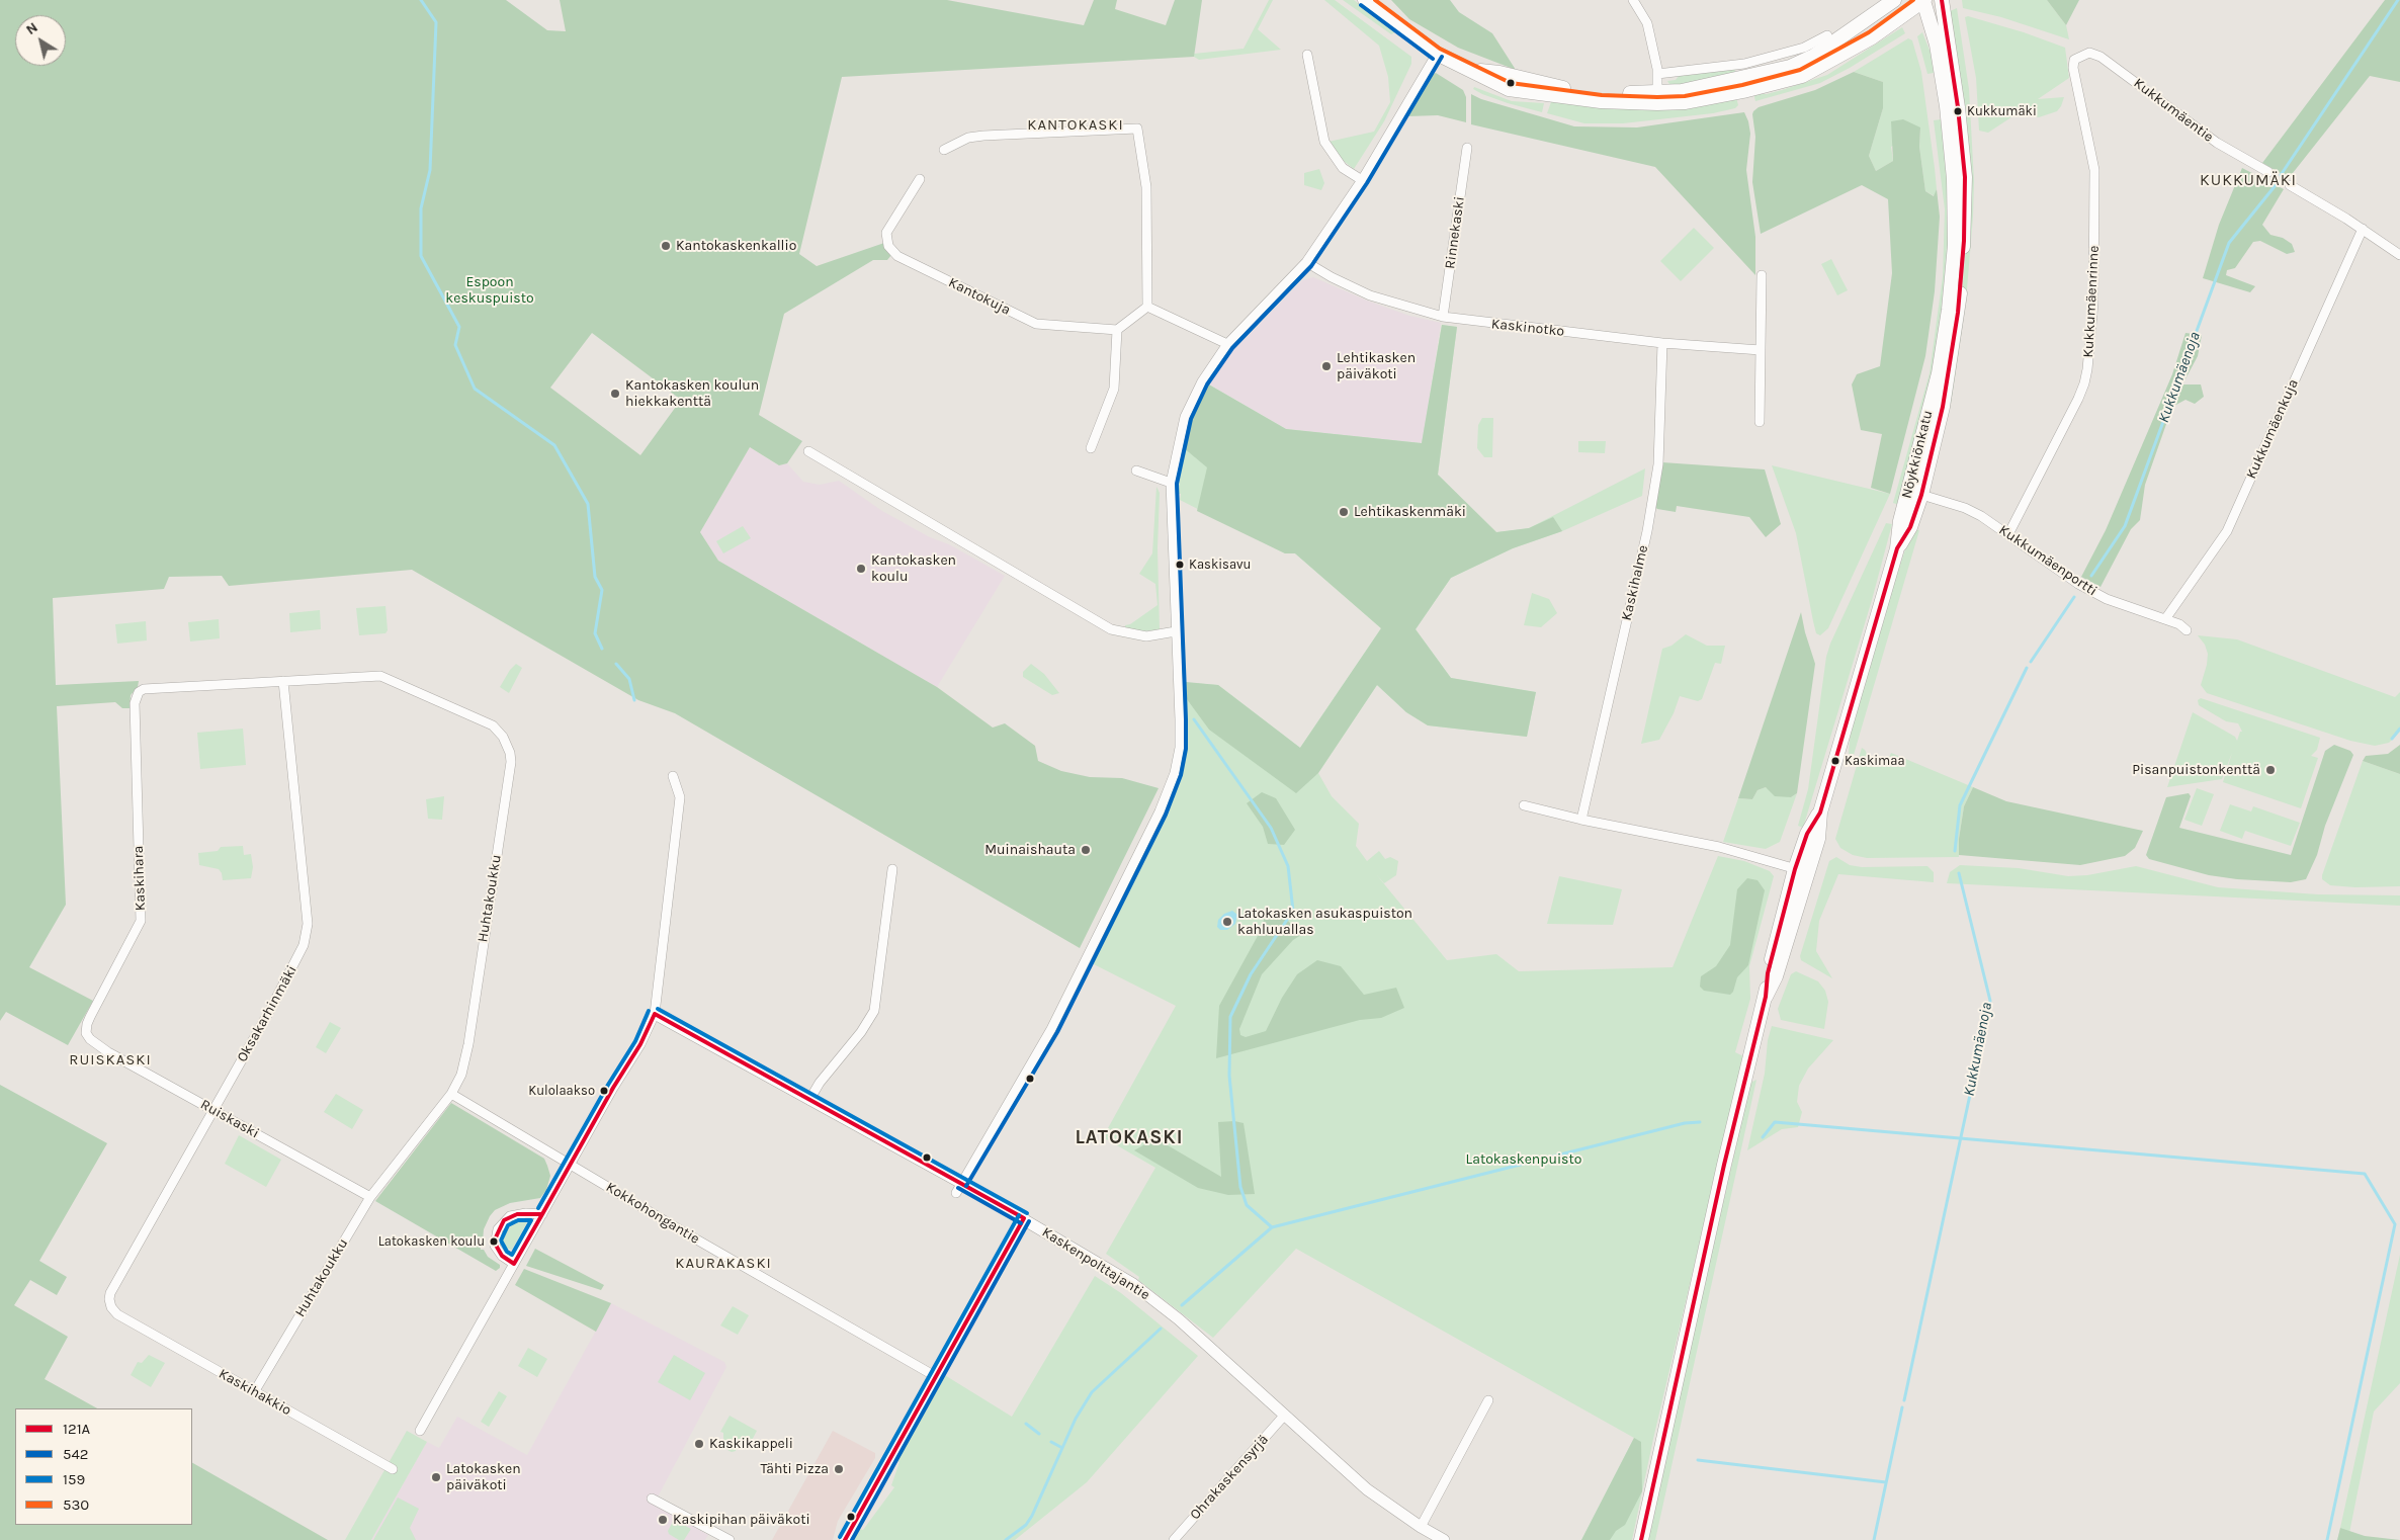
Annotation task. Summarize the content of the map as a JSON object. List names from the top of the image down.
{
  "streets": {
    "main road": ["Nöykkiönkatu"],
    "street": [
      "Kukkumäentie",
      "Rinnekaski",
      "Kantokuja",
      "Kukkumäenrinne",
      "Kaskinotko",
      "Kukkumäenkuja",
      "Kukkumäenportti",
      "Kaskihalme",
      "Kaskihara",
      "Huhtakoukku",
      "Oksakarhinmäki",
      "Ruiskaski",
      "Kokkohongantie",
      "Kaskenpolttajantie",
      "Kaskihakkio",
      "Ohrakaskensyrjä"
    ]
  },
  "crossings": [
    ["Kukkumäentie", "Kukkumäenrinne"],
    ["Rinnekaski", "Kaskinotko"],
    ["Kukkumäenrinne", "Kukkumäenportti"],
    ["Kaskinotko", "Kaskihalme"],
    ["Kukkumäenkuja", "Kukkumäenportti"],
    ["Nöykkiönkatu", "Kukkumäenportti"],
    ["Kaskihara", "Huhtakoukku"],
    ["Kaskihara", "Ruiskaski"],
    ["Huhtakoukku", "Oksakarhinmäki"],
    ["Huhtakoukku", "Ruiskaski"],
    ["Huhtakoukku", "Kokkohongantie"],
    ["Huhtakoukku", "Kaskihakkio"],
    ["Oksakarhinmäki", "Ruiskaski"],
    ["Oksakarhinmäki", "Kaskihakkio"],
    ["Kaskenpolttajantie", "Ohrakaskensyrjä"]
  ],
  "districts": [
    "KANTOKASKI",
    "KUKKUMÄKI",
    "RUISKASKI",
    "LATOKASKI",
    "KAURAKASKI"
  ],
  "water": ["Kukkumäenoja"],
  "parks": ["Espoon keskuspuisto", "Latokaskenpuisto"],
  "places": [
    "Kukkumäki",
    "Kantokaskenkallio",
    "Lehtikasken päiväkoti",
    "Kantokasken koulun hiekkakenttä",
    "Lehtikaskenmäki",
    "Kaskisavu",
    "Kantokasken koulu",
    "Kaskimaa",
    "Pisanpuistonkenttä",
    "Muinaishauta",
    "Latokasken asukaspuiston kahluuallas",
    "Kulolaakso",
    "Latokasken koulu",
    "Kaskikappeli",
    "Tähti Pizza",
    "Latokasken päiväkoti",
    "Kaskipihan päiväkoti"
  ],
  "lines": [
    "transit line 121A",
    "transit line 530",
    "transit line 542",
    "transit line 159"
  ],
  "legend": [
    "121A",
    "542",
    "159",
    "530"
  ],
  "north": "top left"
}
